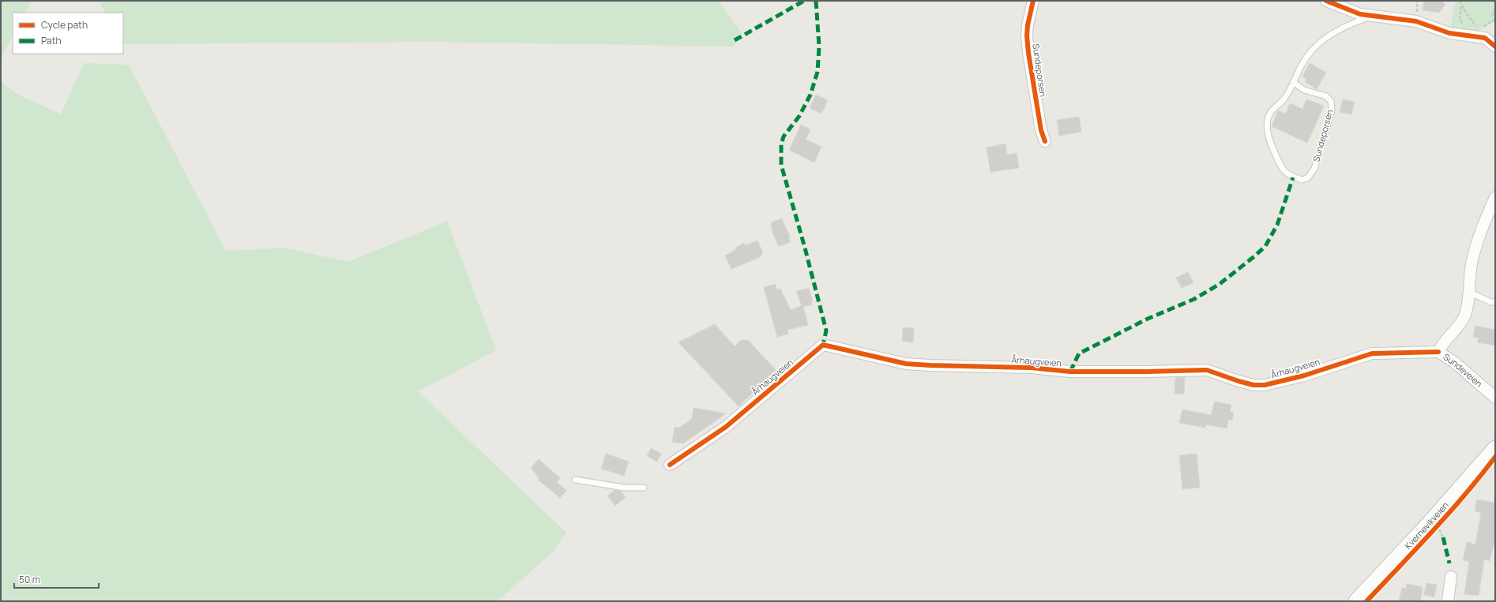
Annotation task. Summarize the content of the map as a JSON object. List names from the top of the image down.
{
  "streets": {
    "main road": ["Kvernevikveien"],
    "street": ["Sundeporsen", "Århaugveien", "Sundeveien"]
  },
  "crossings": [
    ["Århaugveien", "Sundeveien"]
  ],
  "legend": ["Cycle path", "Path"],
  "scale_bar": "50 m"
}
